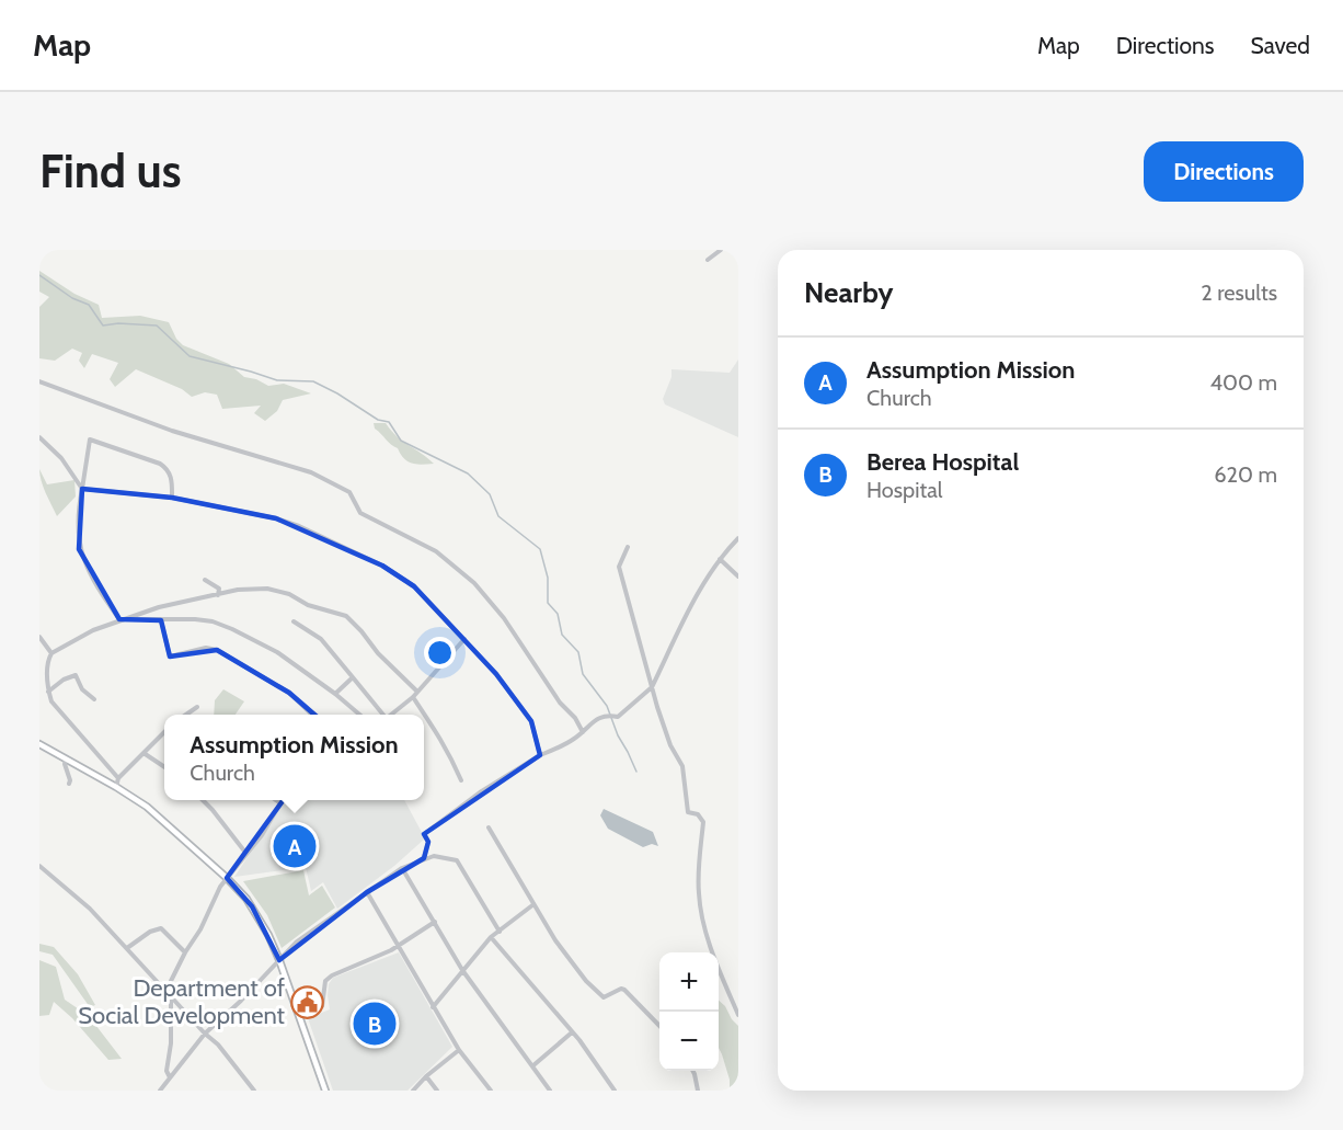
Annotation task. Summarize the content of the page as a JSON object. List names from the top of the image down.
{
  "places": {
    "public building": ["Department of Social Development"]
  },
  "page": {
    "header": "Map",
    "nav": ["Map", "Directions", "Saved"],
    "buttons": "Directions",
    "title": "Find us",
    "heading": ["Nearby", "2 results"],
    "list": [
      {
        "mark": "A",
        "name": "Assumption Mission",
        "note": "Church",
        "value": "400 m"
      },
      {
        "mark": "B",
        "name": "Berea Hospital",
        "note": "Hospital",
        "value": "620 m"
      }
    ],
    "popup": ["Assumption Mission", "Church"],
    "pins": ["A", "B"],
    "map_buttons": ["+", "−"]
  }
}
